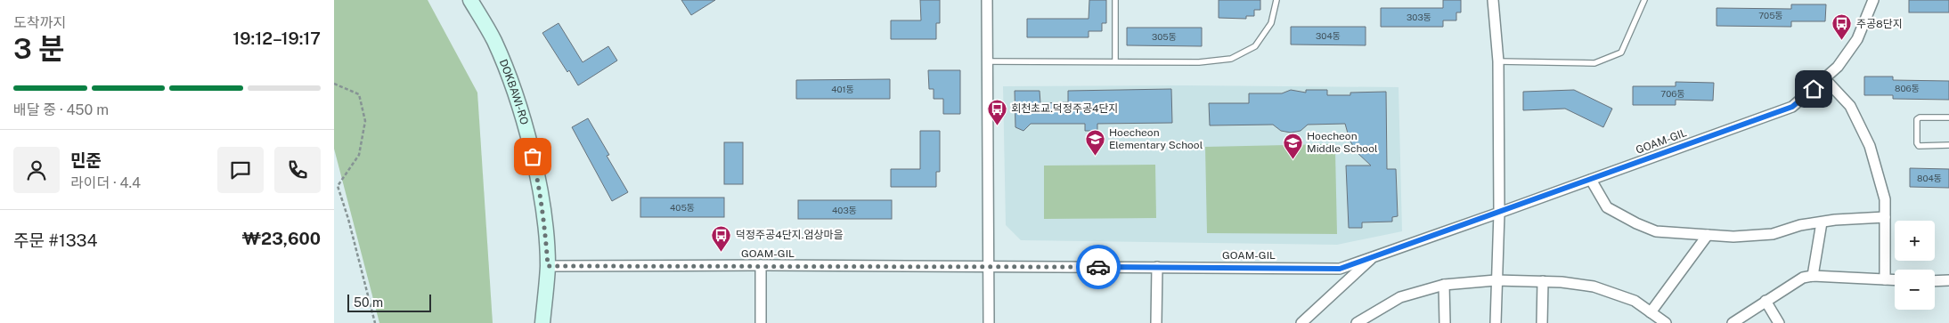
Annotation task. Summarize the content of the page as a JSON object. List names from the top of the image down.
{
  "streets": {
    "main road": ["DOKBAWI-RO"],
    "street": ["GOAM-GIL"]
  },
  "crossings": [
    ["DOKBAWI-RO", "GOAM-GIL"]
  ],
  "places": {
    "bus stop": ["주공8단지", "회천초교.덕정주공4단지", "덕정주공4단지.엄상마을"],
    "school or university": ["Hoecheon Elementary School", "Hoecheon Middle School"]
  },
  "house_numbers": [
    "705동",
    "303동",
    "304동",
    "305동",
    "806동",
    "401동",
    "706동",
    "804동",
    "405동",
    "403동"
  ],
  "scale_bar": "50 m",
  "page": {
    "heading": ["3 분", "도착까지", "19:12–19:17"],
    "panel": [
      "민준",
      "라이더 · 4.4",
      "주문 #1334",
      "₩23,600"
    ],
    "bar": "배달 중 · 450 m",
    "map_buttons": ["+", "−"],
    "scale": "50 m"
  }
}
